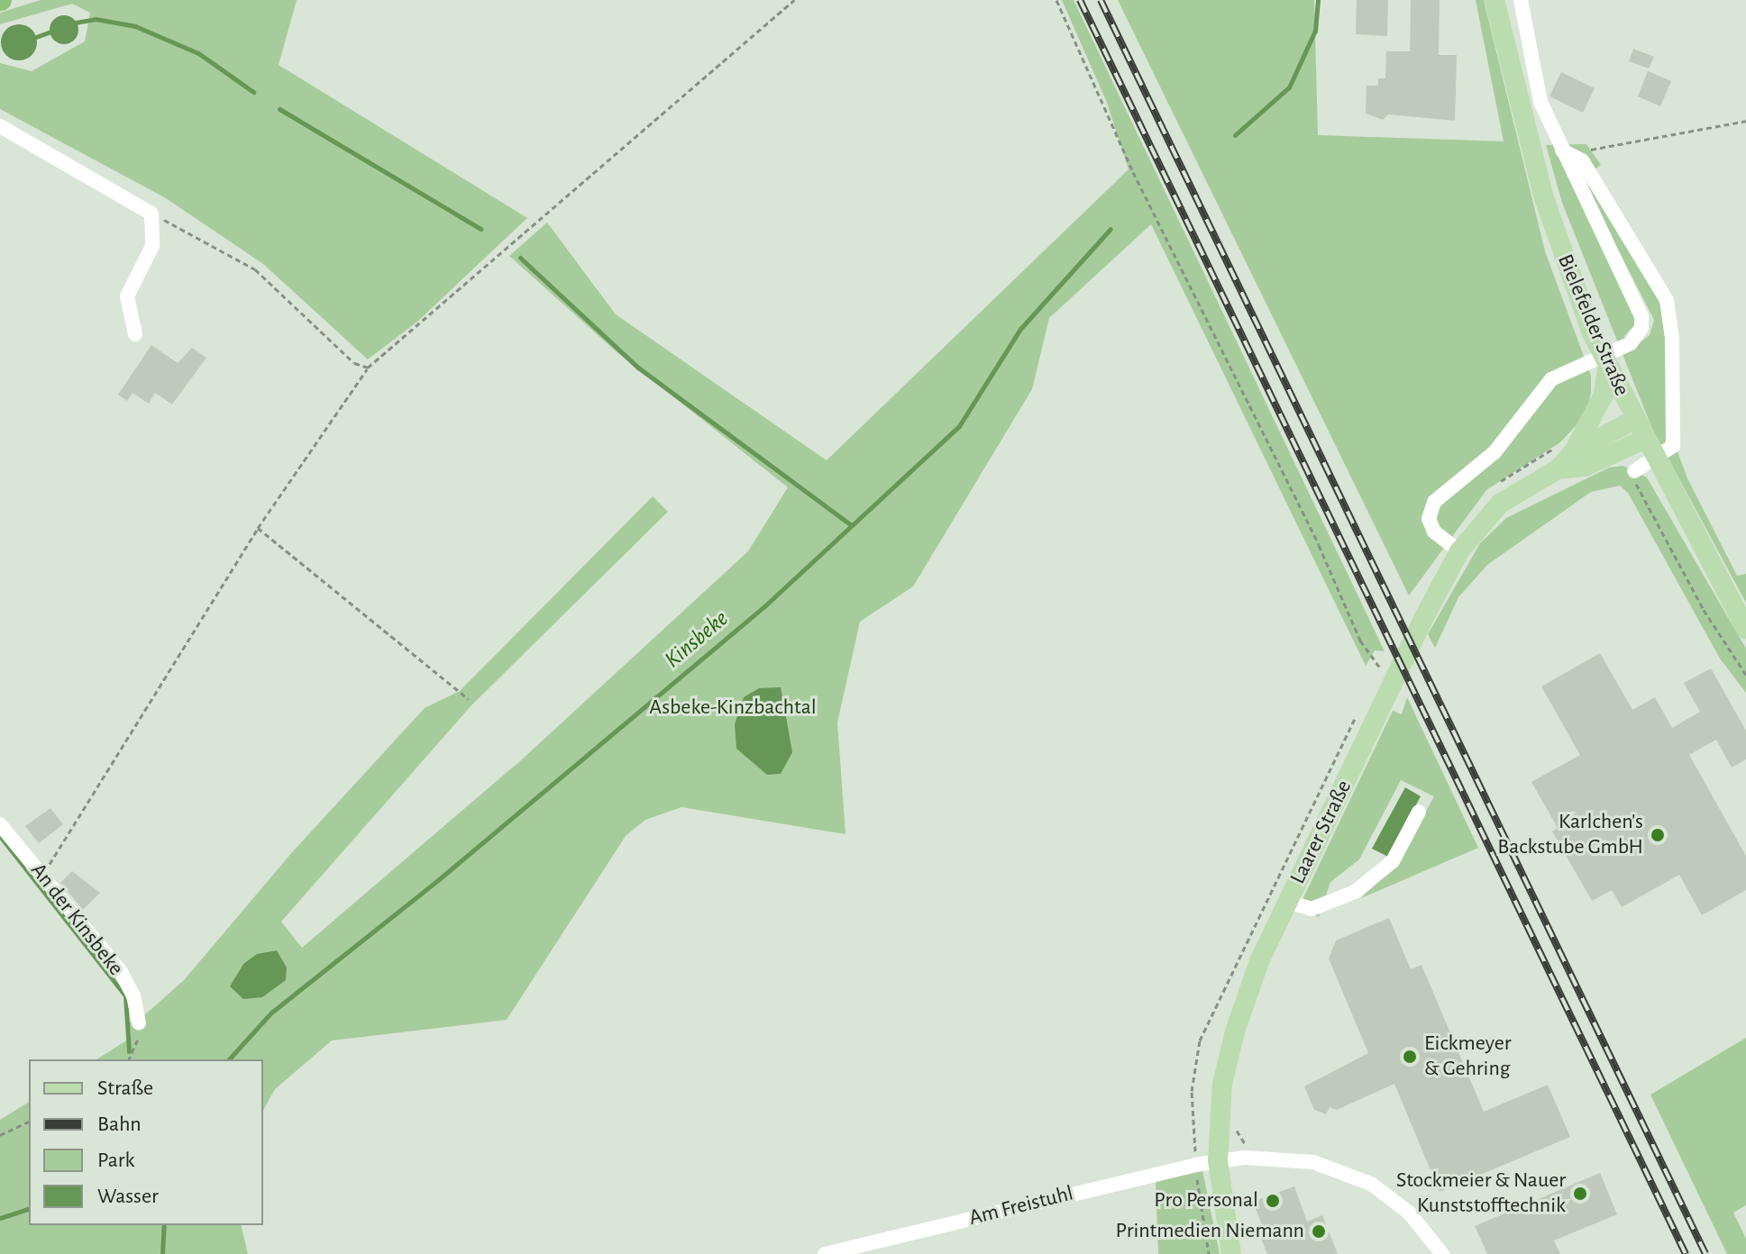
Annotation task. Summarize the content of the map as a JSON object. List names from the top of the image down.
{
  "streets": {
    "main road": ["Bielefelder Straße", "Laarer Straße"],
    "street": ["An der Kinsbeke", "Am Freistuhl"]
  },
  "crossings": [
    ["Bielefelder Straße", "Laarer Straße"],
    ["Laarer Straße", "Am Freistuhl"]
  ],
  "water": ["Kinsbeke"],
  "parks": ["Asbeke-Kinzbachtal"],
  "places": [
    "Karlchen's Backstube GmbH",
    "Eickmeyer & Gehring",
    "Stockmeier & Nauer Kunststofftechnik",
    "Pro Personal",
    "Printmedien Niemann"
  ],
  "legend": [
    "Straße",
    "Bahn",
    "Park",
    "Wasser"
  ]
}
